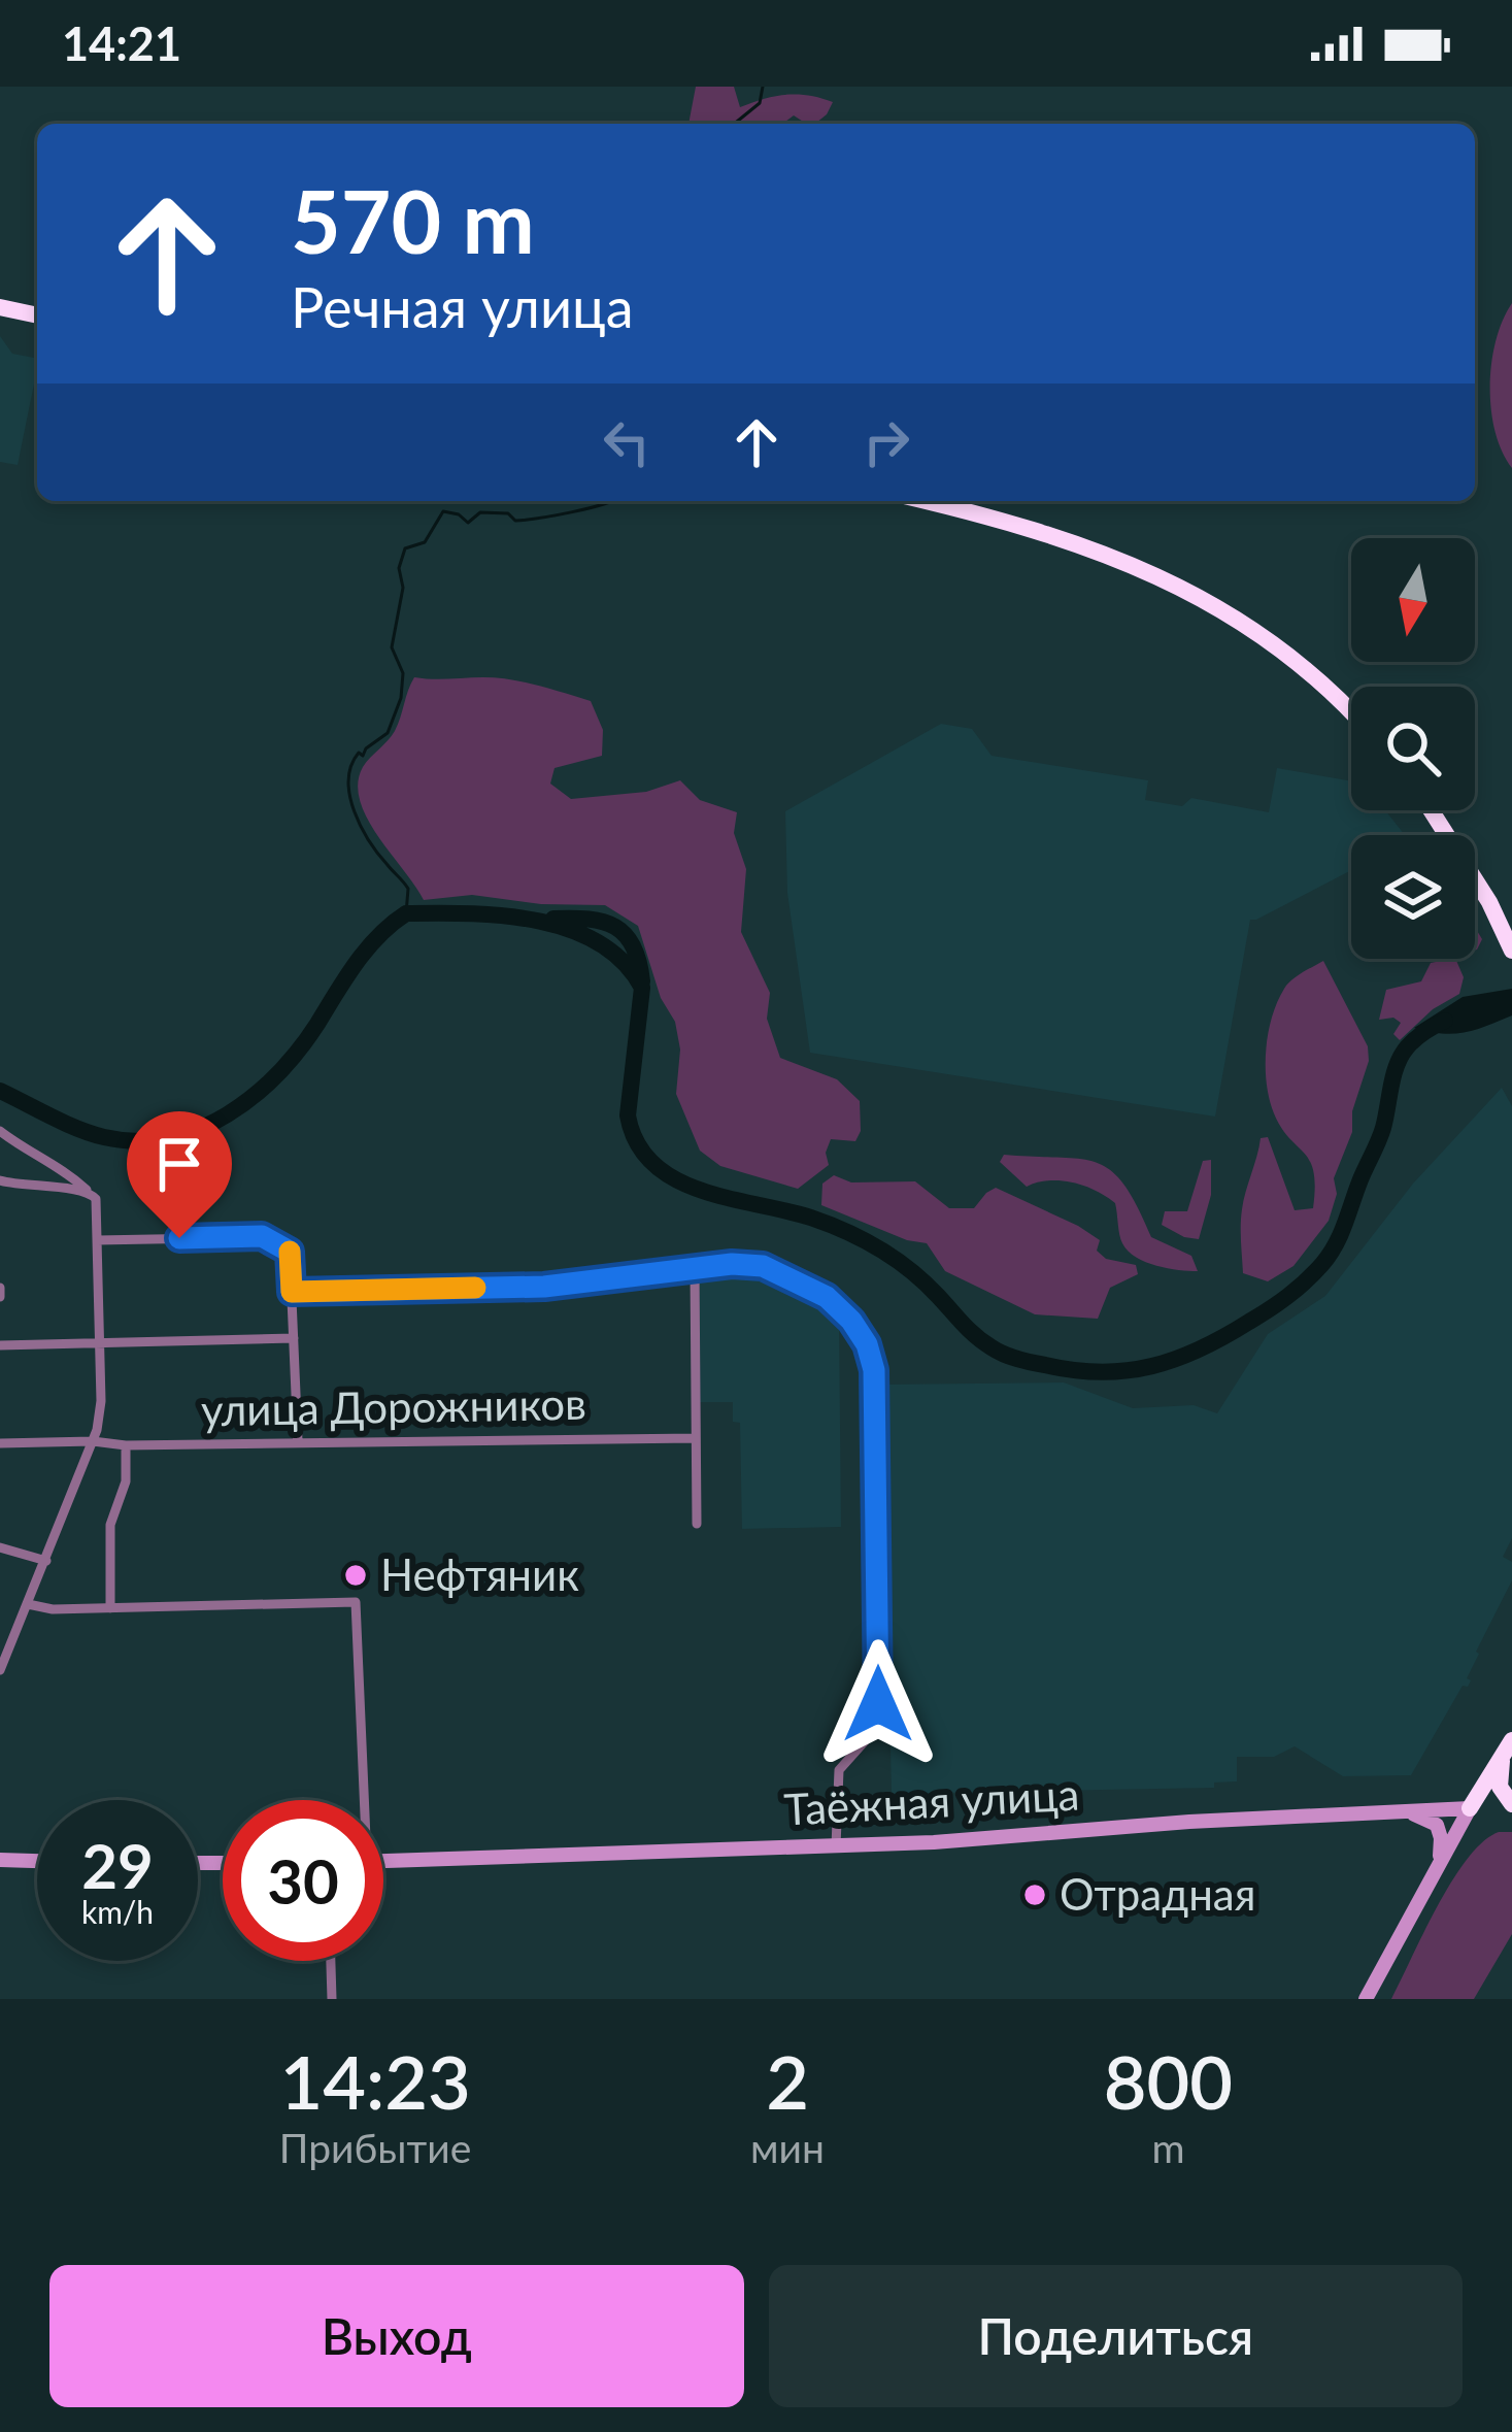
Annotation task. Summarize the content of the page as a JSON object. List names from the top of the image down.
{
  "streets": {
    "highway": ["Таёжная улица"],
    "street": ["улица Дорожников"]
  },
  "places": ["Нефтяник", "Отрадная"],
  "north": "bottom",
  "page": {
    "status": "14:21",
    "turn": ["570 m", "Речная улица"],
    "speed": "29 km/h",
    "limit": "30",
    "eta": [
      "14:23",
      "Прибытие",
      "2",
      "мин",
      "800",
      "m"
    ],
    "buttons": ["Выход", "Поделиться"]
  }
}
